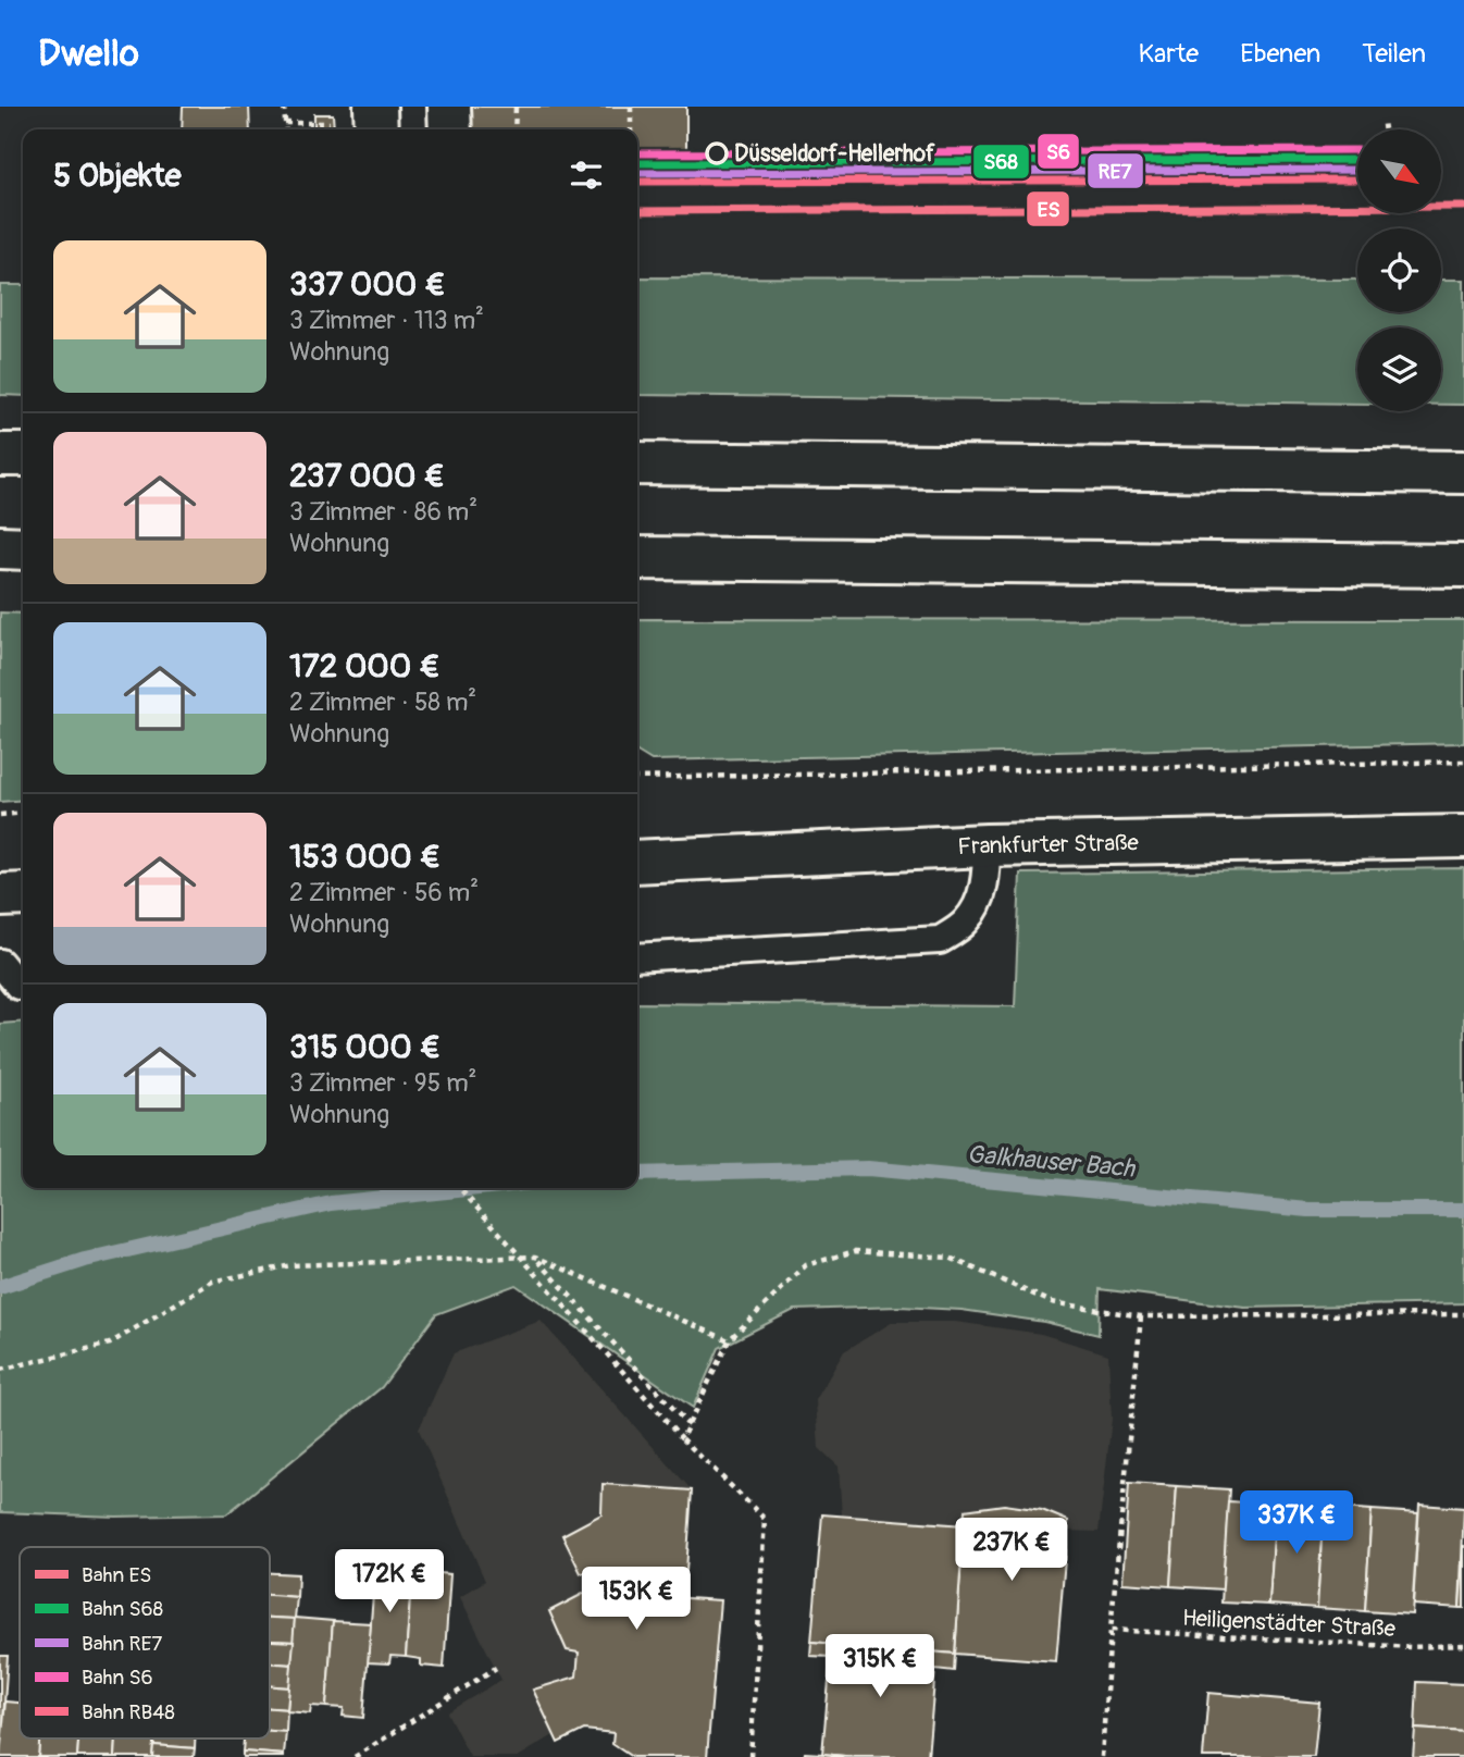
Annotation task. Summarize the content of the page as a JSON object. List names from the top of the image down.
{
  "streets": {
    "main road": ["Frankfurter Straße"],
    "path": ["Heiligenstädter Straße"]
  },
  "water": ["Galkhauser Bach"],
  "places": ["Düsseldorf-Hellerhof"],
  "lines": [
    "rail line S6",
    "rail line S68",
    "rail line RE7",
    "rail line RB48",
    "rail line ES"
  ],
  "legend": [
    "Bahn ES",
    "Bahn S68",
    "Bahn RE7",
    "Bahn S6",
    "Bahn RB48"
  ],
  "north": "bottom right",
  "page": {
    "header": "Dwello",
    "nav": ["Karte", "Ebenen", "Teilen"],
    "heading": "5 Objekte",
    "list": [
      {
        "name": "337 000 €",
        "note": "3 Zimmer · 113 m² · Wohnung"
      },
      {
        "name": "237 000 €",
        "note": "3 Zimmer · 86 m² · Wohnung"
      },
      {
        "name": "172 000 €",
        "note": "2 Zimmer · 58 m² · Wohnung"
      },
      {
        "name": "153 000 €",
        "note": "2 Zimmer · 56 m² · Wohnung"
      },
      {
        "name": "315 000 €",
        "note": "3 Zimmer · 95 m² · Wohnung"
      }
    ],
    "price": [
      "337K €",
      "237K €",
      "172K €",
      "153K €",
      "315K €"
    ]
  }
}
